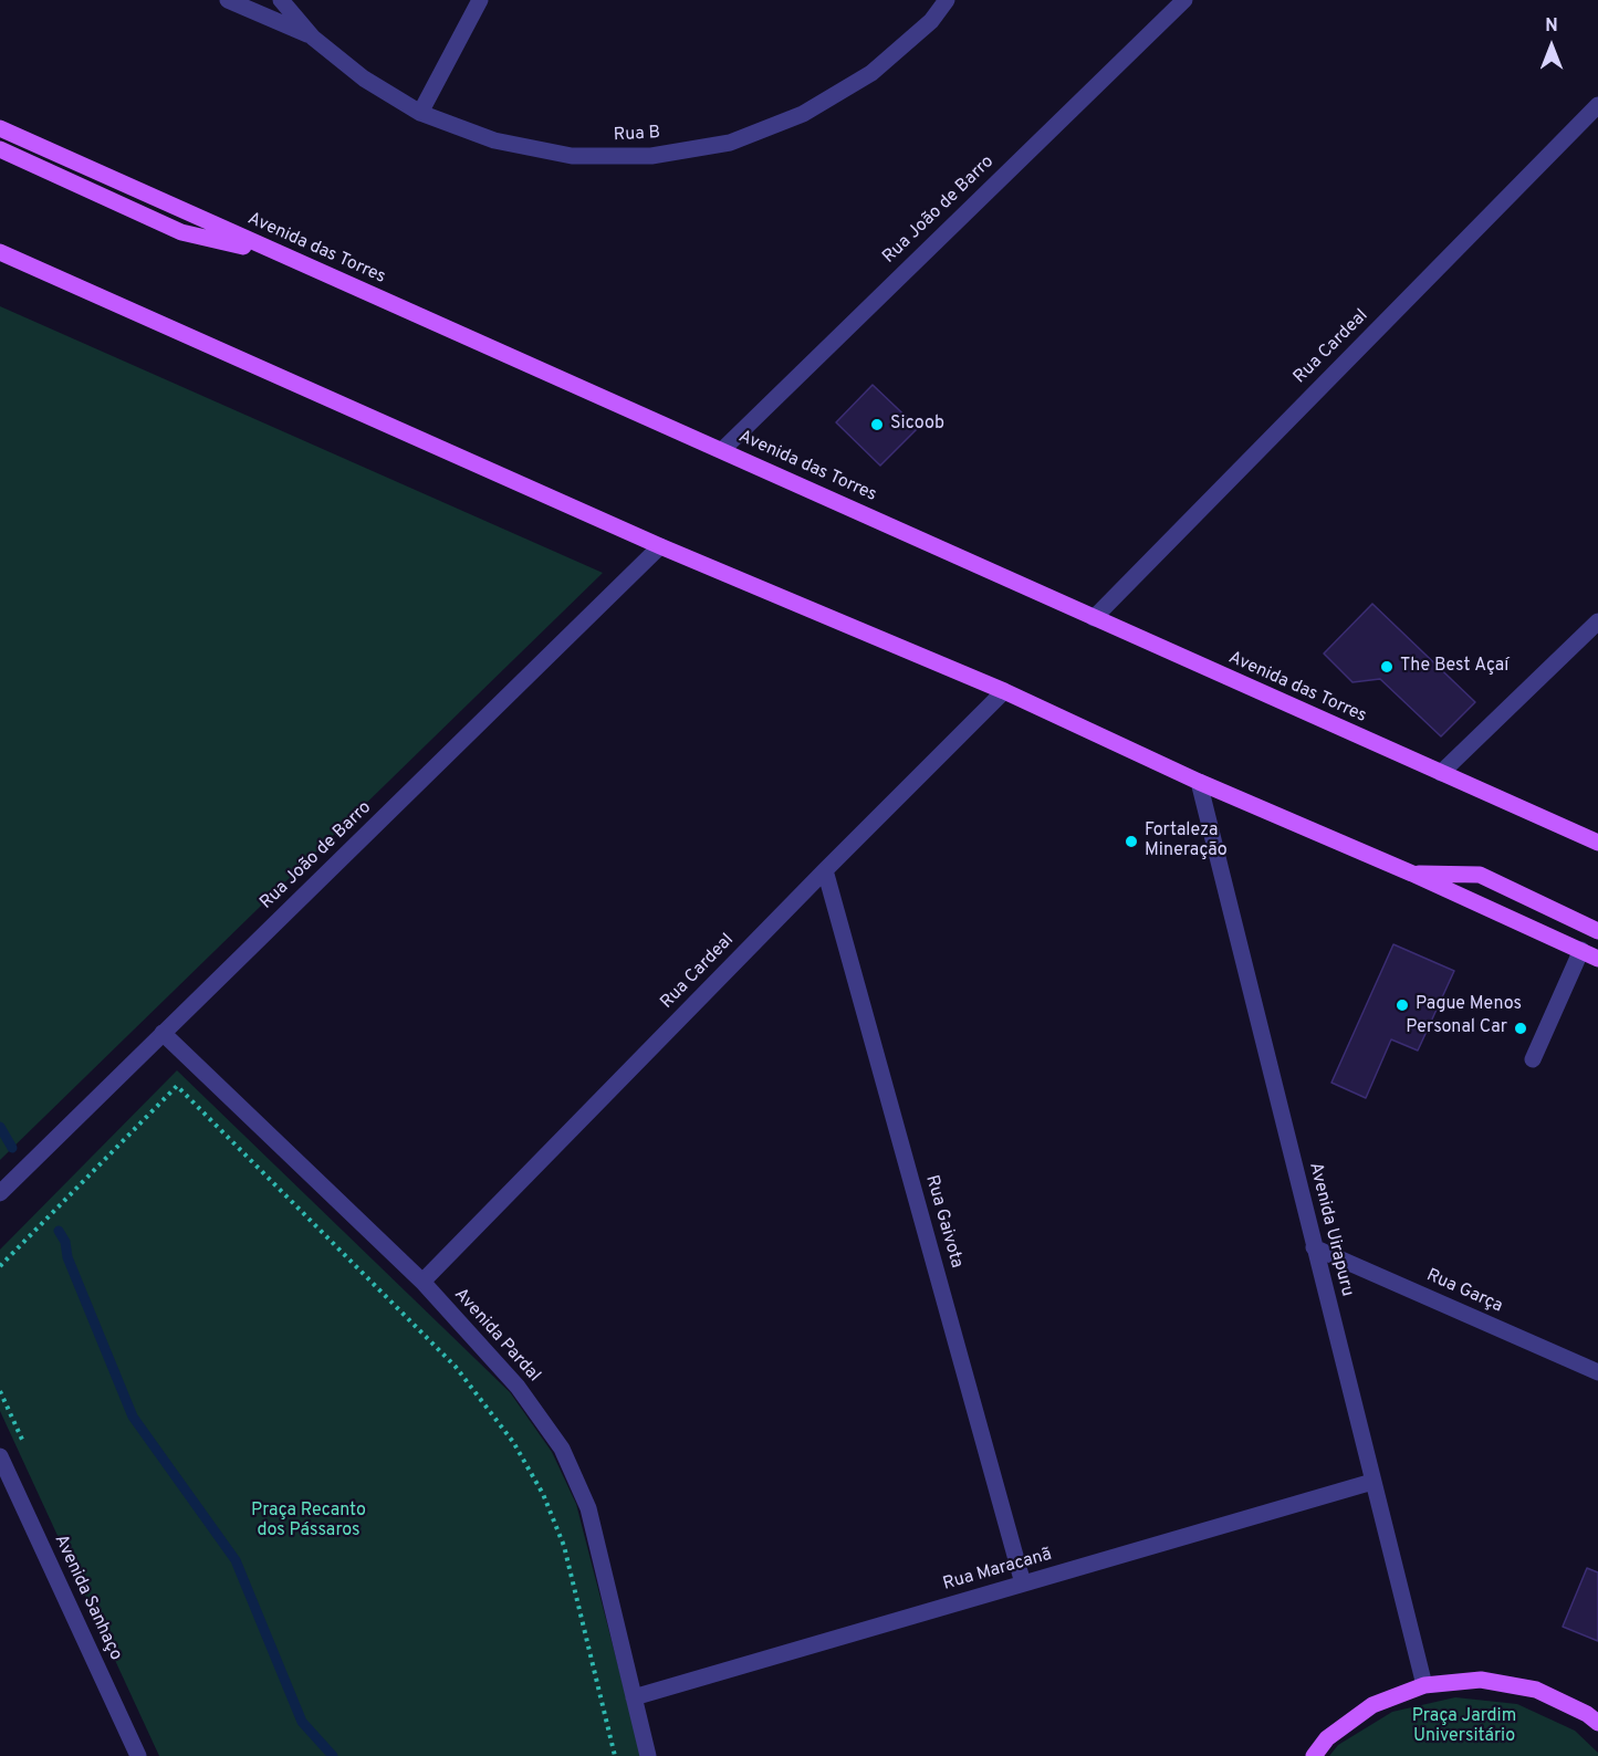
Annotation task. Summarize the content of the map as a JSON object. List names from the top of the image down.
{
  "streets": {
    "main road": ["Avenida das Torres"],
    "street": [
      "Rua B",
      "Rua João de Barro",
      "Rua Cardeal",
      "Rua Gaivota",
      "Avenida Uirapuru",
      "Rua Garça",
      "Avenida Pardal",
      "Rua Maracanã",
      "Avenida Sanhaço"
    ]
  },
  "crossings": [
    ["Rua João de Barro", "Avenida das Torres"],
    ["Rua João de Barro", "Avenida Pardal"],
    ["Avenida das Torres", "Rua Cardeal"],
    ["Rua Cardeal", "Rua Gaivota"],
    ["Rua Cardeal", "Avenida Pardal"],
    ["Rua Gaivota", "Rua Maracanã"],
    ["Avenida Uirapuru", "Rua Garça"],
    ["Avenida Uirapuru", "Rua Maracanã"],
    ["Avenida Pardal", "Rua Maracanã"]
  ],
  "parks": ["Praça Recanto dos Pássaros", "Praça Jardim Universitário"],
  "places": [
    "Sicoob",
    "The Best Açaí",
    "Fortaleza Mineração",
    "Pague Menos",
    "Personal Car"
  ],
  "north": "top"
}
